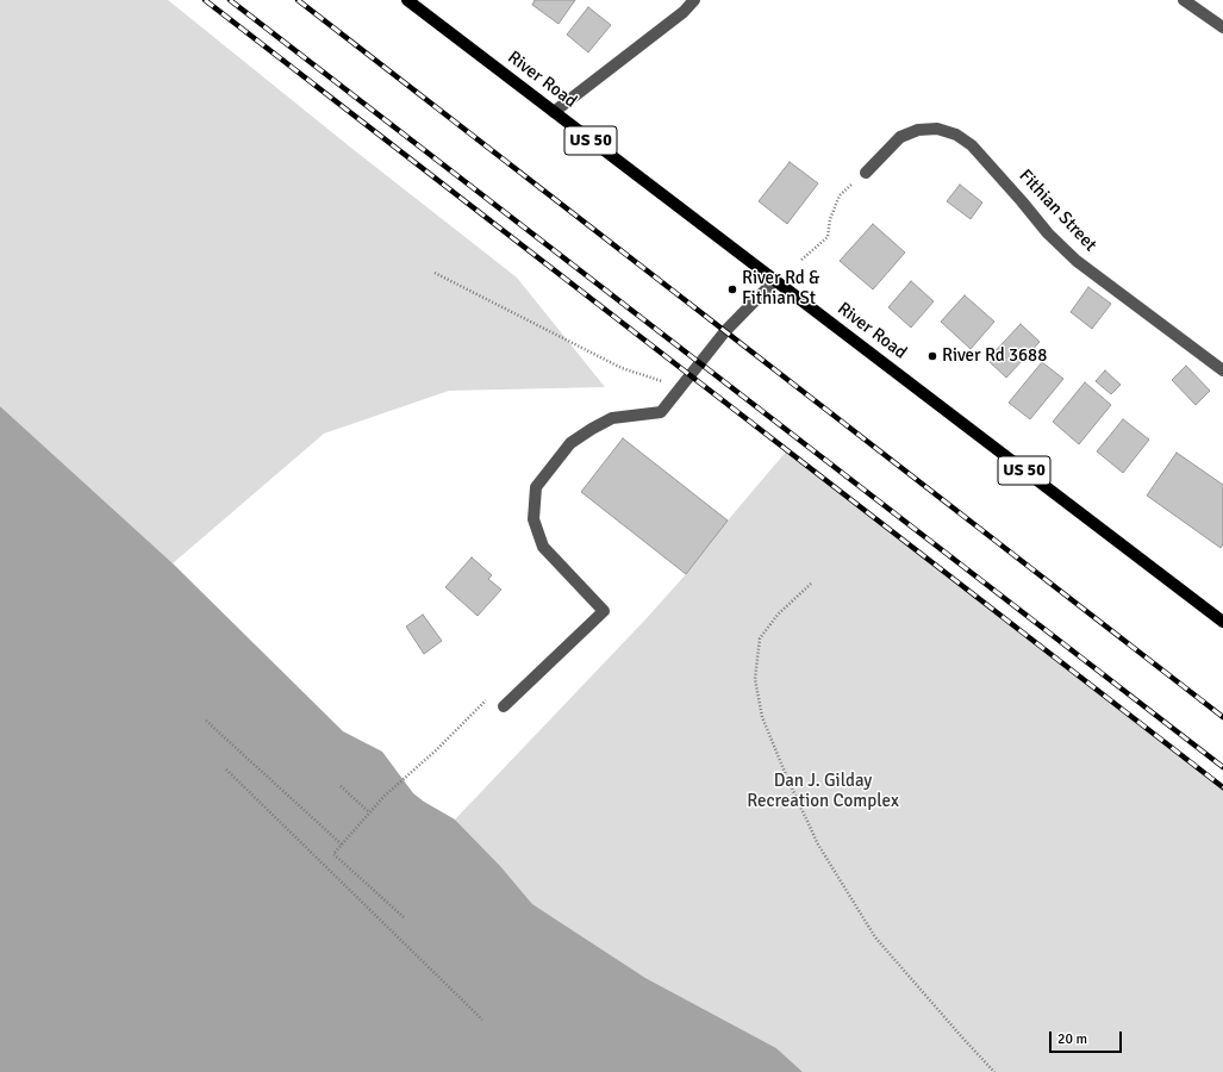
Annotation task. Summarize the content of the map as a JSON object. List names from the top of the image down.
{
  "streets": {
    "main road": ["River Road", "US 50"],
    "street": ["Fithian Street"]
  },
  "parks": ["Dan J. Gilday Recreation Complex"],
  "places": ["River Rd & Fithian St", "River Rd 3688"],
  "scale_bar": "20 m"
}
